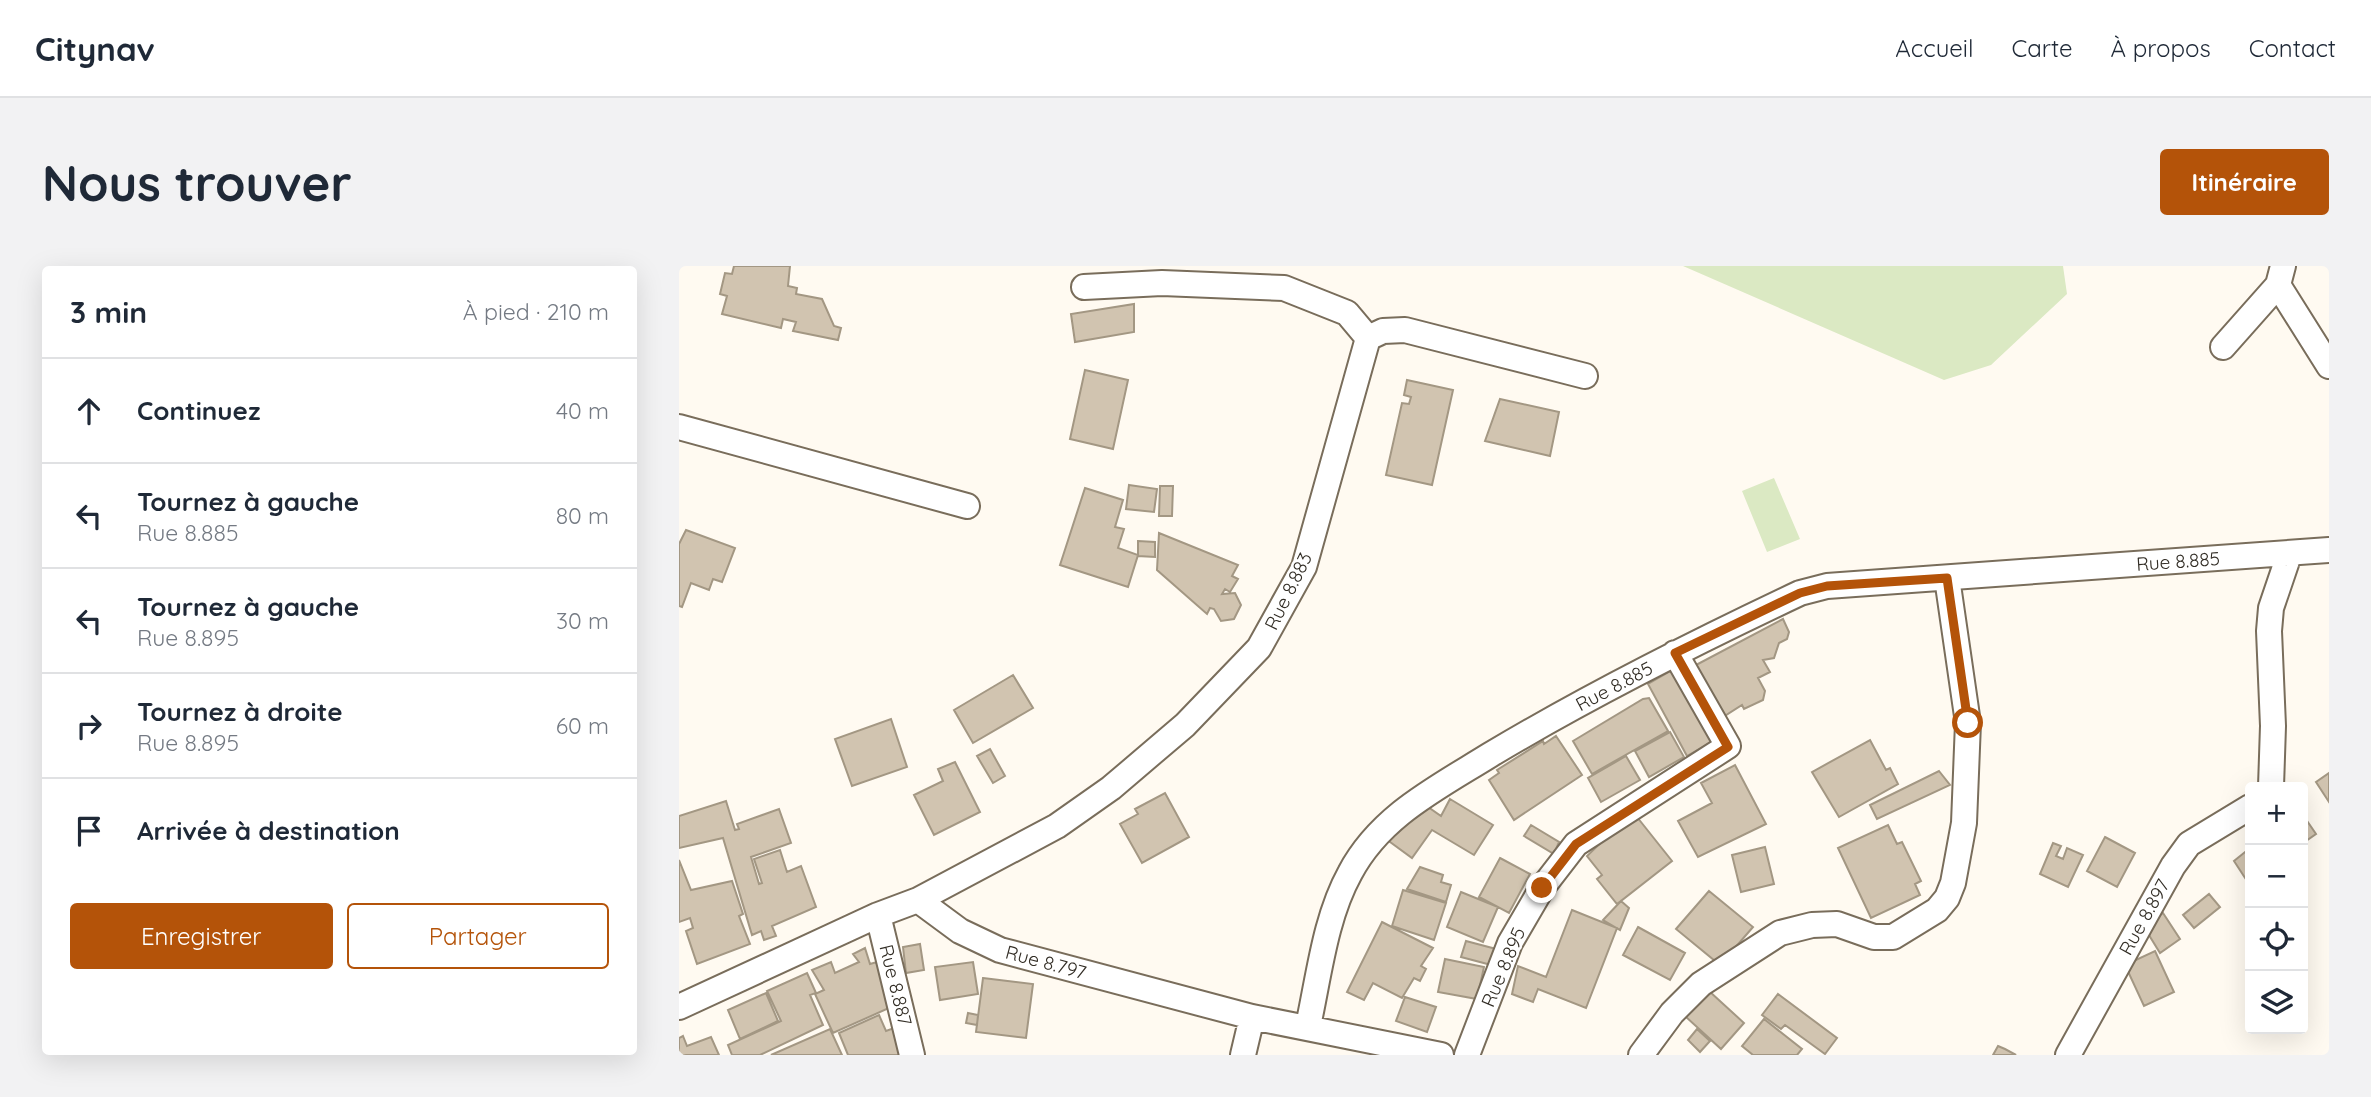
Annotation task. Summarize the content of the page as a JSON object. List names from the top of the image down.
{
  "streets": {
    "street": [
      "Rue 8.885",
      "Rue 8.883",
      "Rue 8.897",
      "Rue 8.797",
      "Rue 8.895",
      "Rue 8.887"
    ]
  },
  "crossings": [
    ["Rue 8.885", "Rue 8.797"],
    ["Rue 8.885", "Rue 8.895"],
    ["Rue 8.883", "Rue 8.797"]
  ],
  "page": {
    "header": "Citynav",
    "nav": [
      "Accueil",
      "Carte",
      "À propos",
      "Contact"
    ],
    "buttons": [
      "Itinéraire",
      ["Enregistrer", "Partager"]
    ],
    "title": "Nous trouver",
    "heading": ["3 min", "À pied · 210 m"],
    "list": [
      ["Continuez", "40 m"],
      ["Tournez à gauche", "Rue 8.885", "80 m"],
      ["Tournez à gauche", "Rue 8.895", "30 m"],
      ["Tournez à droite", "Rue 8.895", "60 m"],
      "Arrivée à destination"
    ],
    "map_buttons": ["+", "−"]
  }
}
